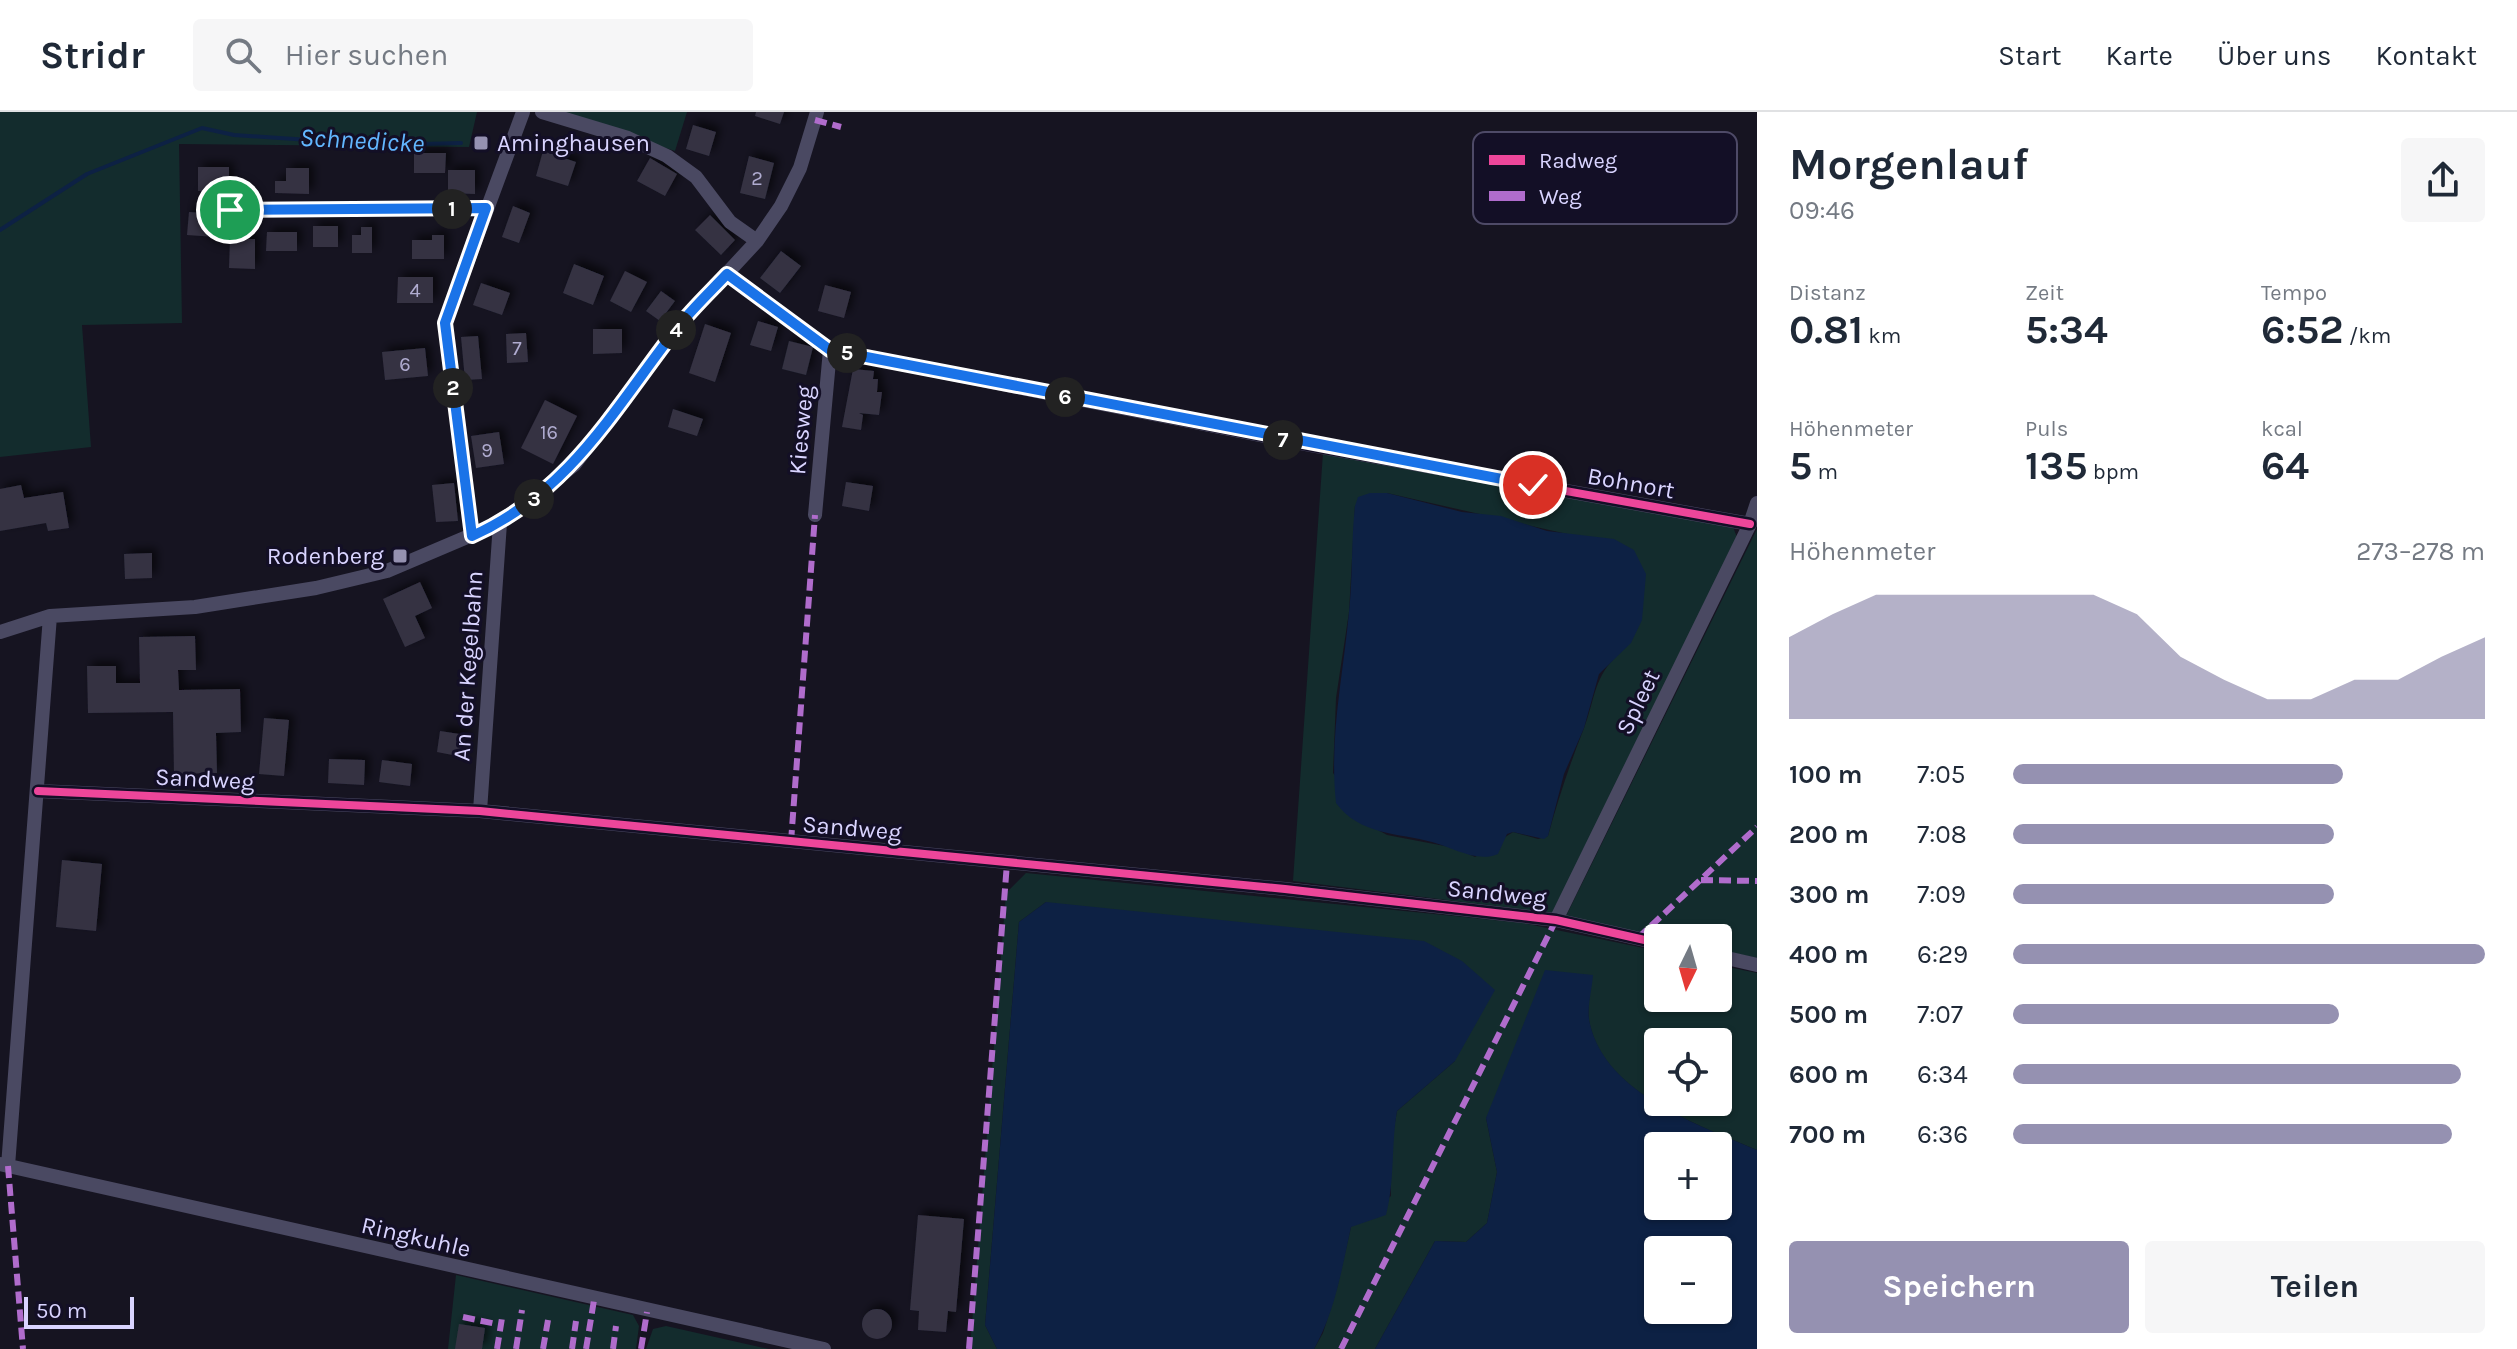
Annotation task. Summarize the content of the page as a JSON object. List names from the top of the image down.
{
  "streets": {
    "street": [
      "Kiesweg",
      "Bohnort",
      "An der Kegelbahn",
      "Spleet",
      "Sandweg",
      "Ringkuhle"
    ]
  },
  "crossings": [
    ["Kiesweg", "Bohnort"],
    ["Bohnort", "Spleet"],
    ["An der Kegelbahn", "Sandweg"],
    ["Spleet", "Sandweg"]
  ],
  "water": ["Schnedicke"],
  "places": {
    "transit": ["Aminghausen", "Rodenberg"]
  },
  "house_numbers": [
    "2",
    "4",
    "7",
    "6",
    "16",
    "9"
  ],
  "legend": ["Radweg", "Weg"],
  "scale_bar": "50 m",
  "north": "bottom",
  "page": {
    "header": "Stridr",
    "search": "Hier suchen",
    "nav": [
      "Start",
      "Karte",
      "Über uns",
      "Kontakt"
    ],
    "heading": ["Morgenlauf", "09:46"],
    "pins": [
      "1",
      "4",
      "5",
      "2",
      "6",
      "7",
      "3"
    ],
    "stats": [
      ["Distanz", "0.81 km"],
      ["Zeit", "5:34"],
      ["Tempo", "6:52 /km"],
      ["Höhenmeter", "5 m"],
      ["Puls", "135 bpm"],
      ["kcal", "64"]
    ],
    "chart": ["Höhenmeter", "273–278 m"],
    "list": [
      {
        "name": "100 m",
        "note": "7:05"
      },
      {
        "name": "200 m",
        "note": "7:08"
      },
      {
        "name": "300 m",
        "note": "7:09"
      },
      {
        "name": "400 m",
        "note": "6:29"
      },
      {
        "name": "500 m",
        "note": "7:07"
      },
      {
        "name": "600 m",
        "note": "6:34"
      },
      {
        "name": "700 m",
        "note": "6:36"
      }
    ],
    "map_buttons": ["+", "−"],
    "buttons": ["Speichern", "Teilen"],
    "scale": "50 m"
  }
}
